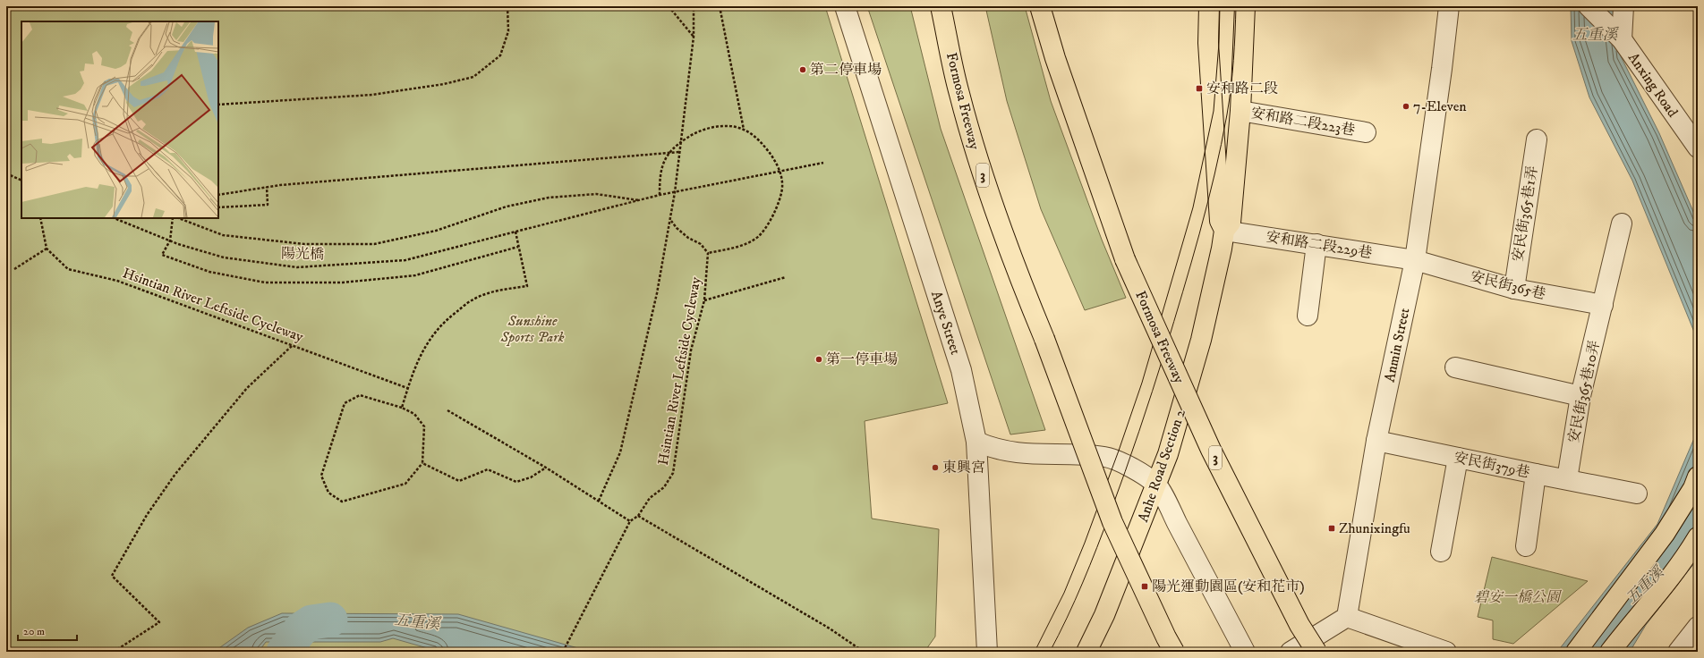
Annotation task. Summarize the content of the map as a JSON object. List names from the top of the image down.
{
  "streets": {
    "main road": ["Formosa Freeway", "3", "Anhe Road Section 2"],
    "street": [
      "Anxing Road",
      "安和路二段223巷",
      "安民街365巷1弄",
      "安和路二段229巷",
      "安民街365巷",
      "Anye Street",
      "Anmin Street",
      "安民街365巷10弄",
      "安民街379巷"
    ],
    "path": ["陽光橋", "Hsintian River Leftside Cycleway"]
  },
  "crossings": [
    ["安和路二段223巷", "Anhe Road Section 2"],
    ["安民街365巷1弄", "安民街365巷"],
    ["安和路二段229巷", "安民街365巷"],
    ["安和路二段229巷", "Anmin Street"],
    ["安和路二段229巷", "Anhe Road Section 2"],
    ["安民街365巷", "Anmin Street"],
    ["安民街365巷", "安民街365巷10弄"],
    ["Anmin Street", "安民街379巷"]
  ],
  "water": ["五重溪"],
  "parks": ["Sunshine Sports Park", "碧安一橋公園"],
  "places": {
    "other": [
      "第二停車場",
      "7-Eleven",
      "第一停車場",
      "東興宮"
    ],
    "transit": ["安和路二段", "Zhunixingfu", "陽光運動園區(安和花市)"]
  },
  "scale_bar": "20 m"
}
